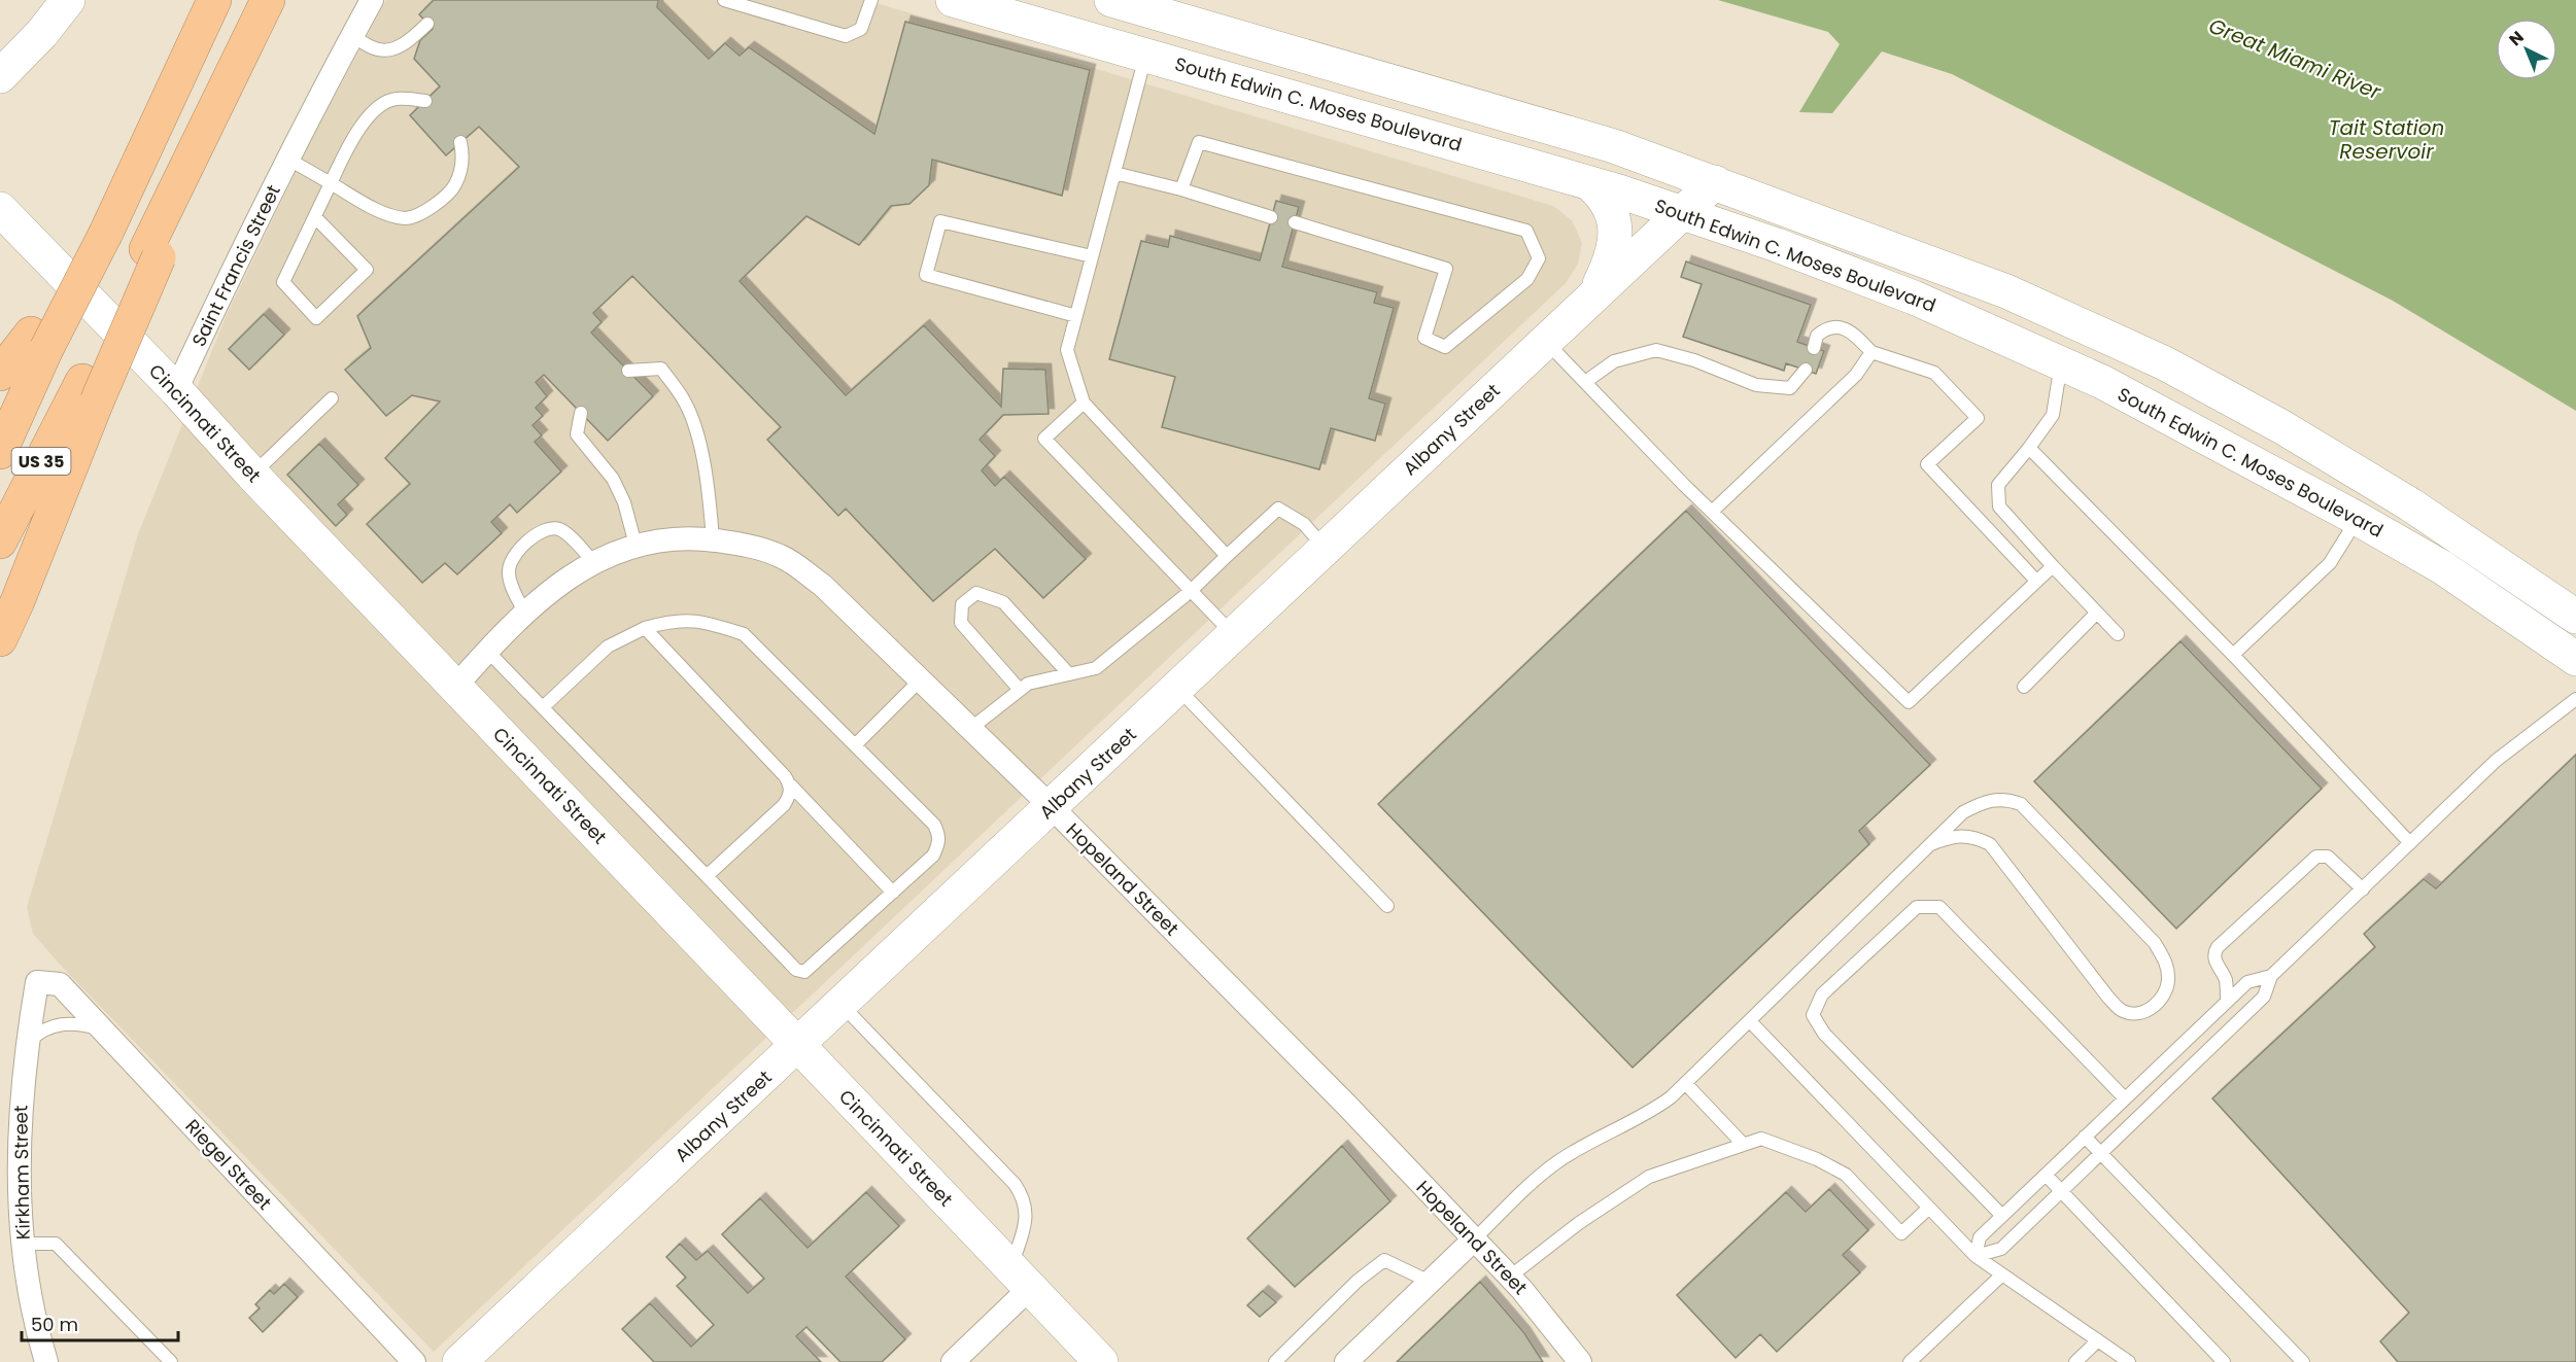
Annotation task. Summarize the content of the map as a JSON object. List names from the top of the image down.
{
  "streets": {
    "highway": ["US 35"],
    "main road": ["South Edwin C. Moses Boulevard", "Cincinnati Street", "Albany Street"],
    "street": [
      "Saint Francis Street",
      "Hopeland Street",
      "Riegel Street",
      "Kirkham Street"
    ]
  },
  "crossings": [
    ["South Edwin C. Moses Boulevard", "Albany Street"],
    ["Saint Francis Street", "Cincinnati Street"],
    ["Cincinnati Street", "Albany Street"],
    ["Cincinnati Street", "Hopeland Street"],
    ["Albany Street", "Hopeland Street"],
    ["Riegel Street", "Kirkham Street"]
  ],
  "water": ["Great Miami River", "Tait Station Reservoir"],
  "scale_bar": "50 m",
  "north": "top left"
}
